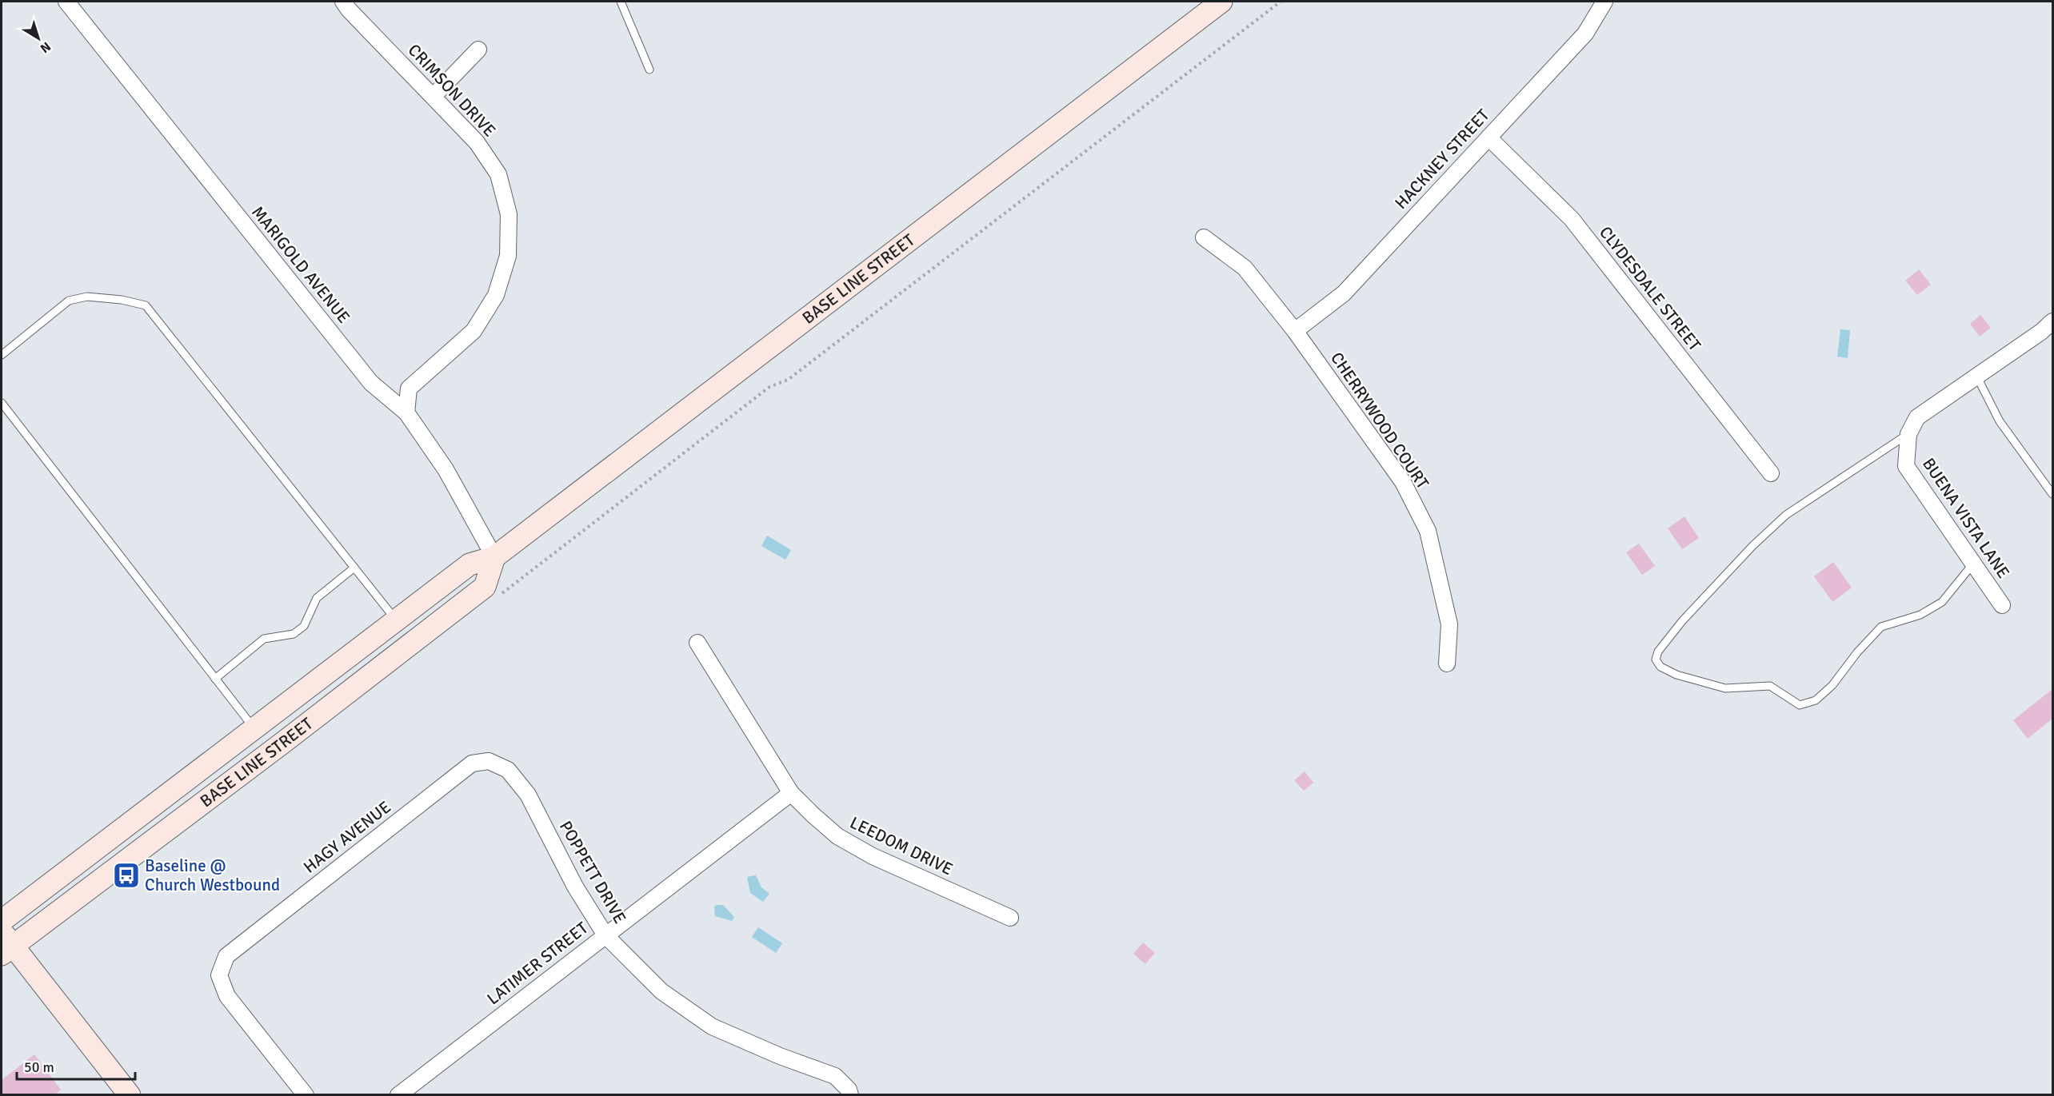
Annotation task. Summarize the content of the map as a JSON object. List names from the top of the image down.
{
  "streets": {
    "main road": ["BASE LINE STREET"],
    "street": [
      "CRIMSON DRIVE",
      "HACKNEY STREET",
      "MARIGOLD AVENUE",
      "CLYDESDALE STREET",
      "CHERRYWOOD COURT",
      "BUENA VISTA LANE",
      "HAGY AVENUE",
      "LEEDOM DRIVE",
      "POPPETT DRIVE",
      "LATIMER STREET"
    ]
  },
  "crossings": [
    ["CRIMSON DRIVE", "MARIGOLD AVENUE"],
    ["HACKNEY STREET", "CLYDESDALE STREET"],
    ["HACKNEY STREET", "CHERRYWOOD COURT"],
    ["MARIGOLD AVENUE", "BASE LINE STREET"],
    ["HAGY AVENUE", "POPPETT DRIVE"],
    ["LEEDOM DRIVE", "LATIMER STREET"],
    ["POPPETT DRIVE", "LATIMER STREET"]
  ],
  "places": {
    "bus stop": ["Baseline @ Church Westbound"]
  },
  "scale_bar": "50 m",
  "north": "bottom right"
}
